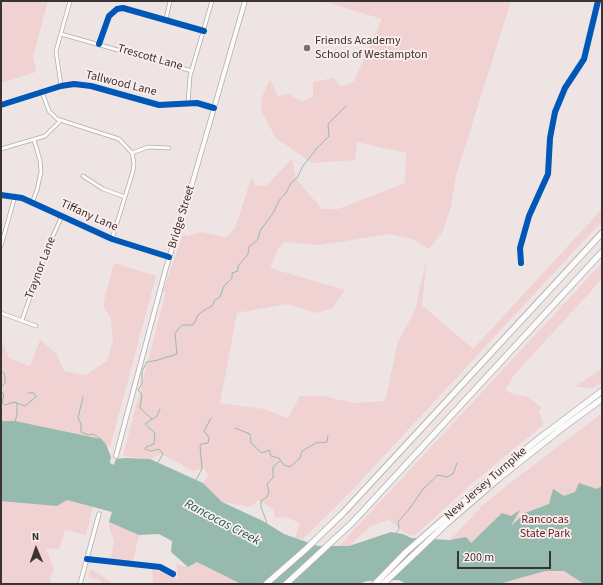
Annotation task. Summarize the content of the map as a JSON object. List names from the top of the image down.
{
  "streets": {
    "highway": ["New Jersey Turnpike"],
    "main road": ["Bridge Street"],
    "street": [
      "Trescott Lane",
      "Tallwood Lane",
      "Tiffany Lane",
      "Traynor Lane"
    ]
  },
  "crossings": [
    ["Tallwood Lane", "Bridge Street"],
    ["Tiffany Lane", "Bridge Street"],
    ["Tiffany Lane", "Traynor Lane"]
  ],
  "water": ["Rancocas Creek"],
  "parks": ["Rancocas State Park"],
  "places": ["Friends Academy School of Westampton"],
  "scale_bar": "200 m",
  "north": "top"
}
